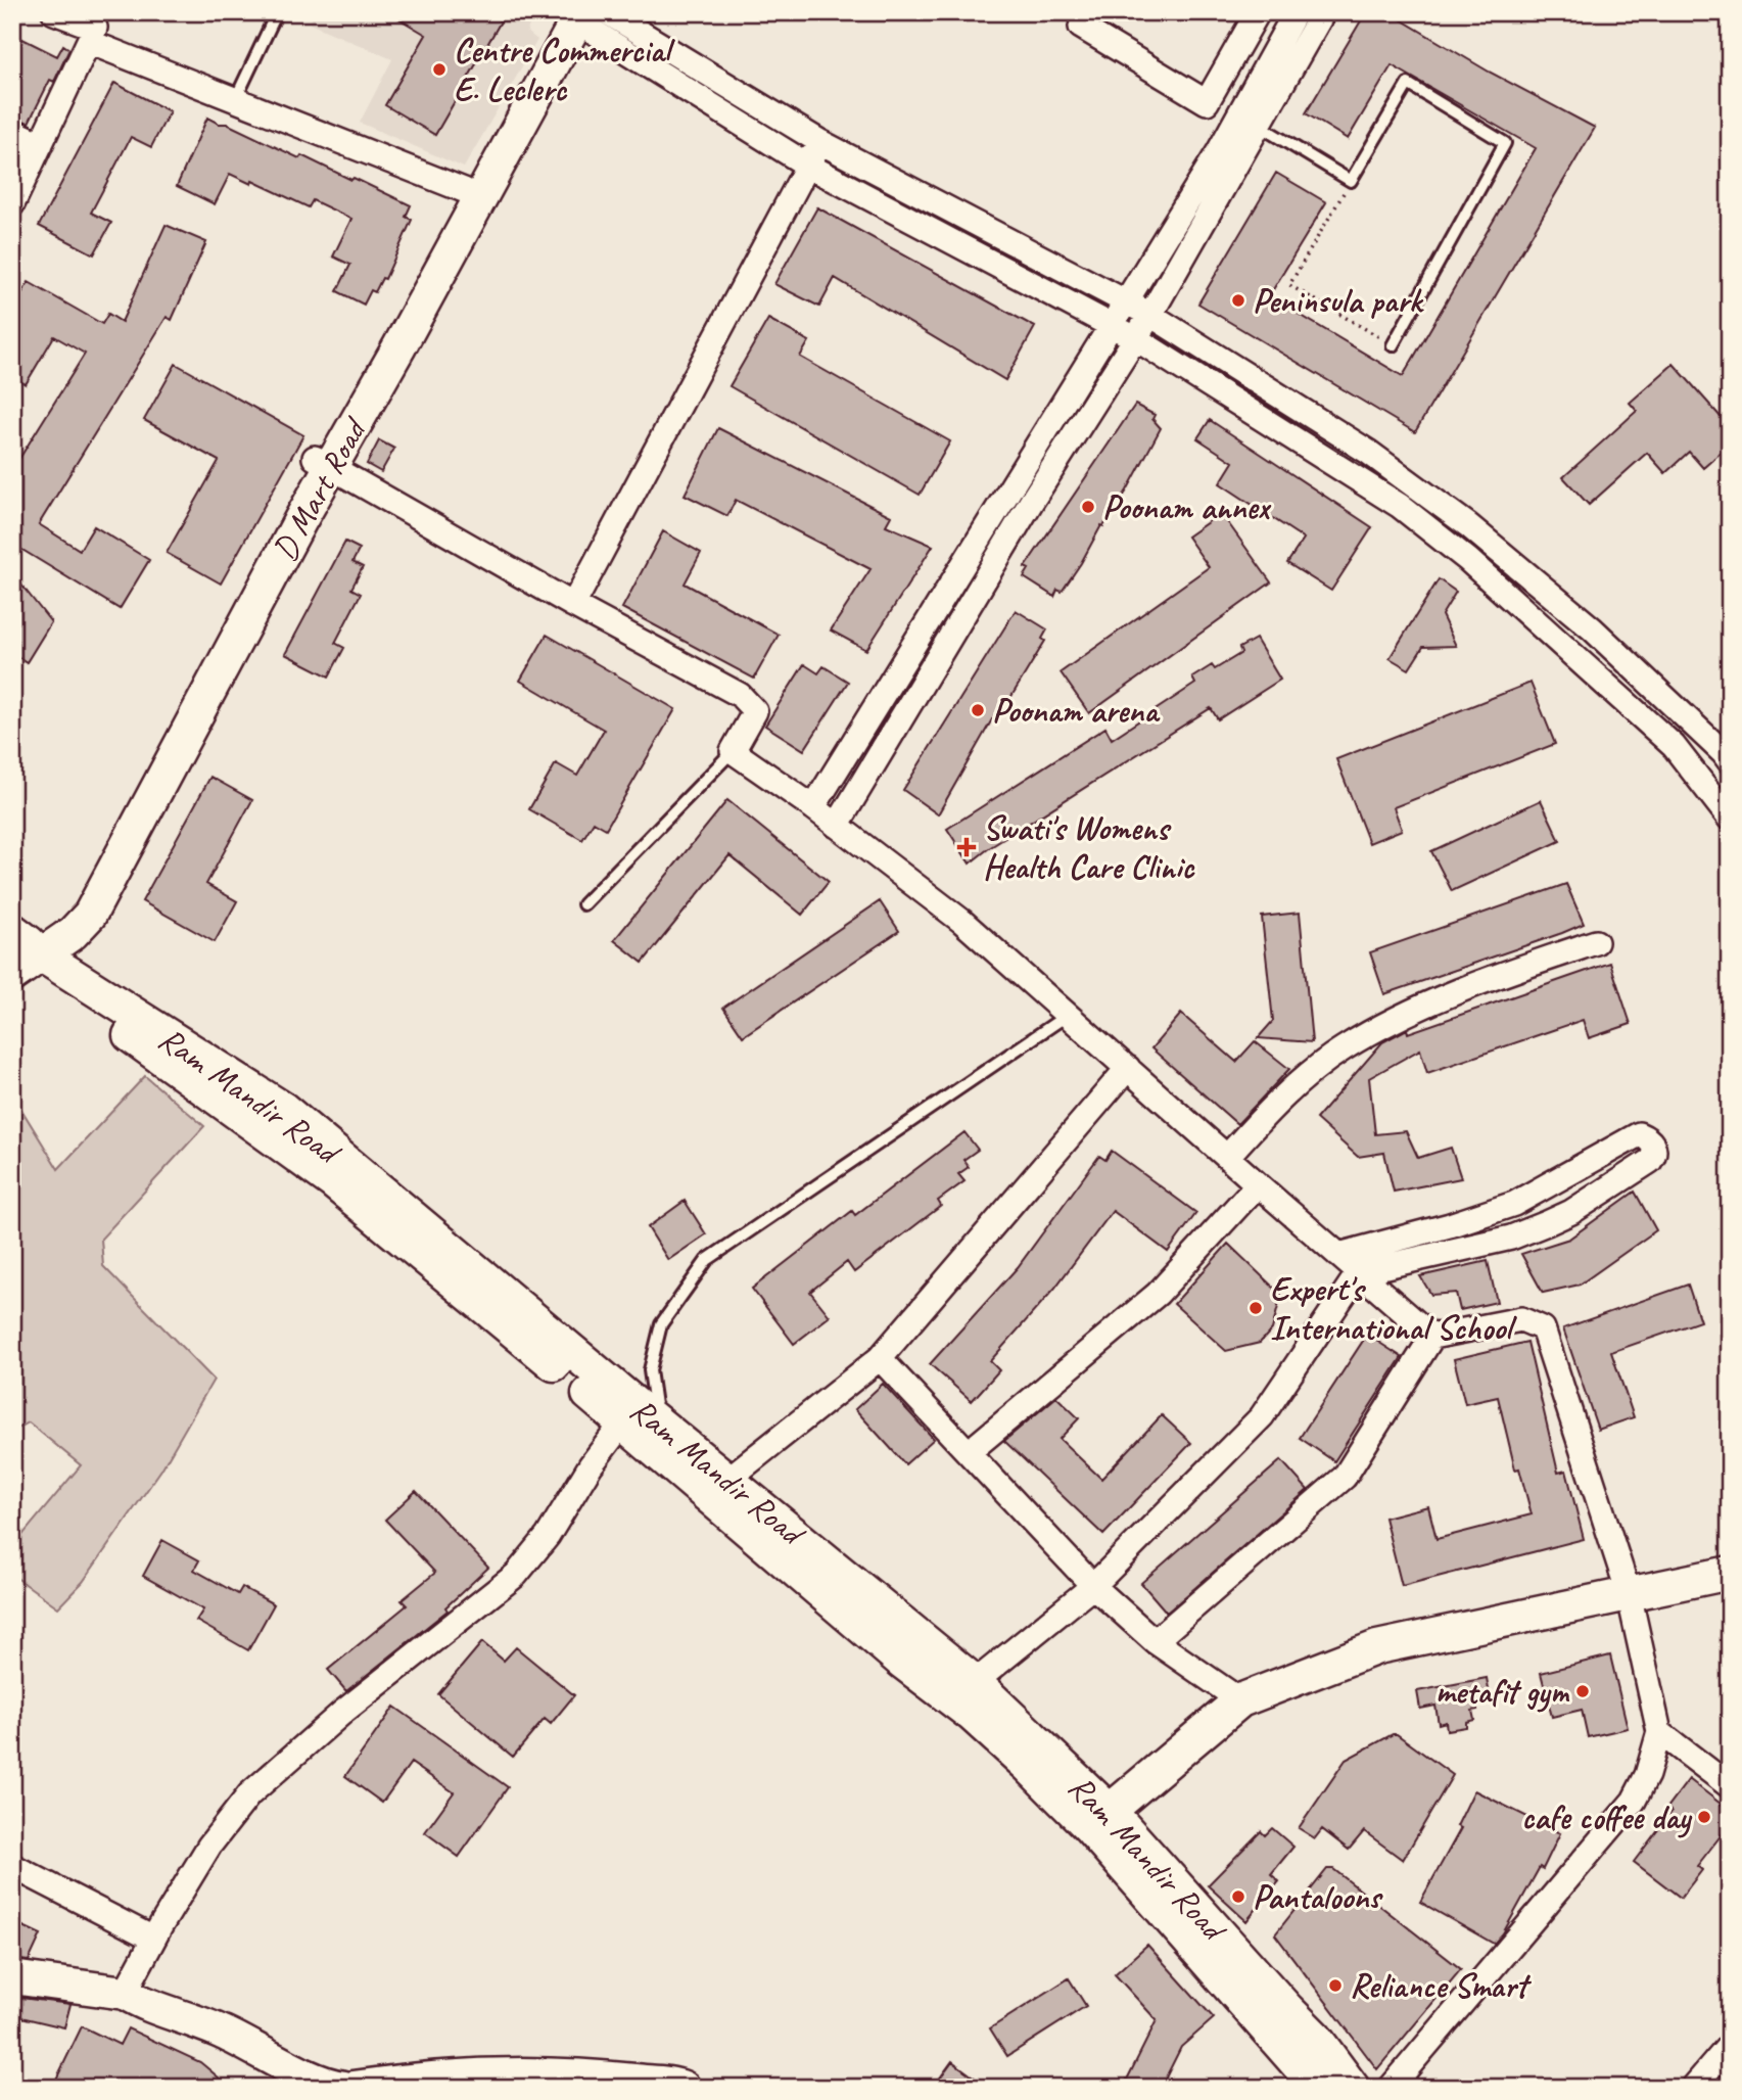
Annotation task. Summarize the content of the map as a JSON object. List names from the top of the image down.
{
  "streets": {
    "street": ["D Mart Road", "Ram Mandir Road"]
  },
  "crossings": [
    ["D Mart Road", "Ram Mandir Road"]
  ],
  "places": {
    "other": [
      "Centre Commercial E. Leclerc",
      "Peninsula park",
      "Poonam annex",
      "Poonam arena",
      "Expert's International School",
      "metafit gym",
      "cafe coffee day",
      "Pantaloons",
      "Reliance Smart"
    ],
    "health": ["Swati's Womens Health Care Clinic"]
  }
}
